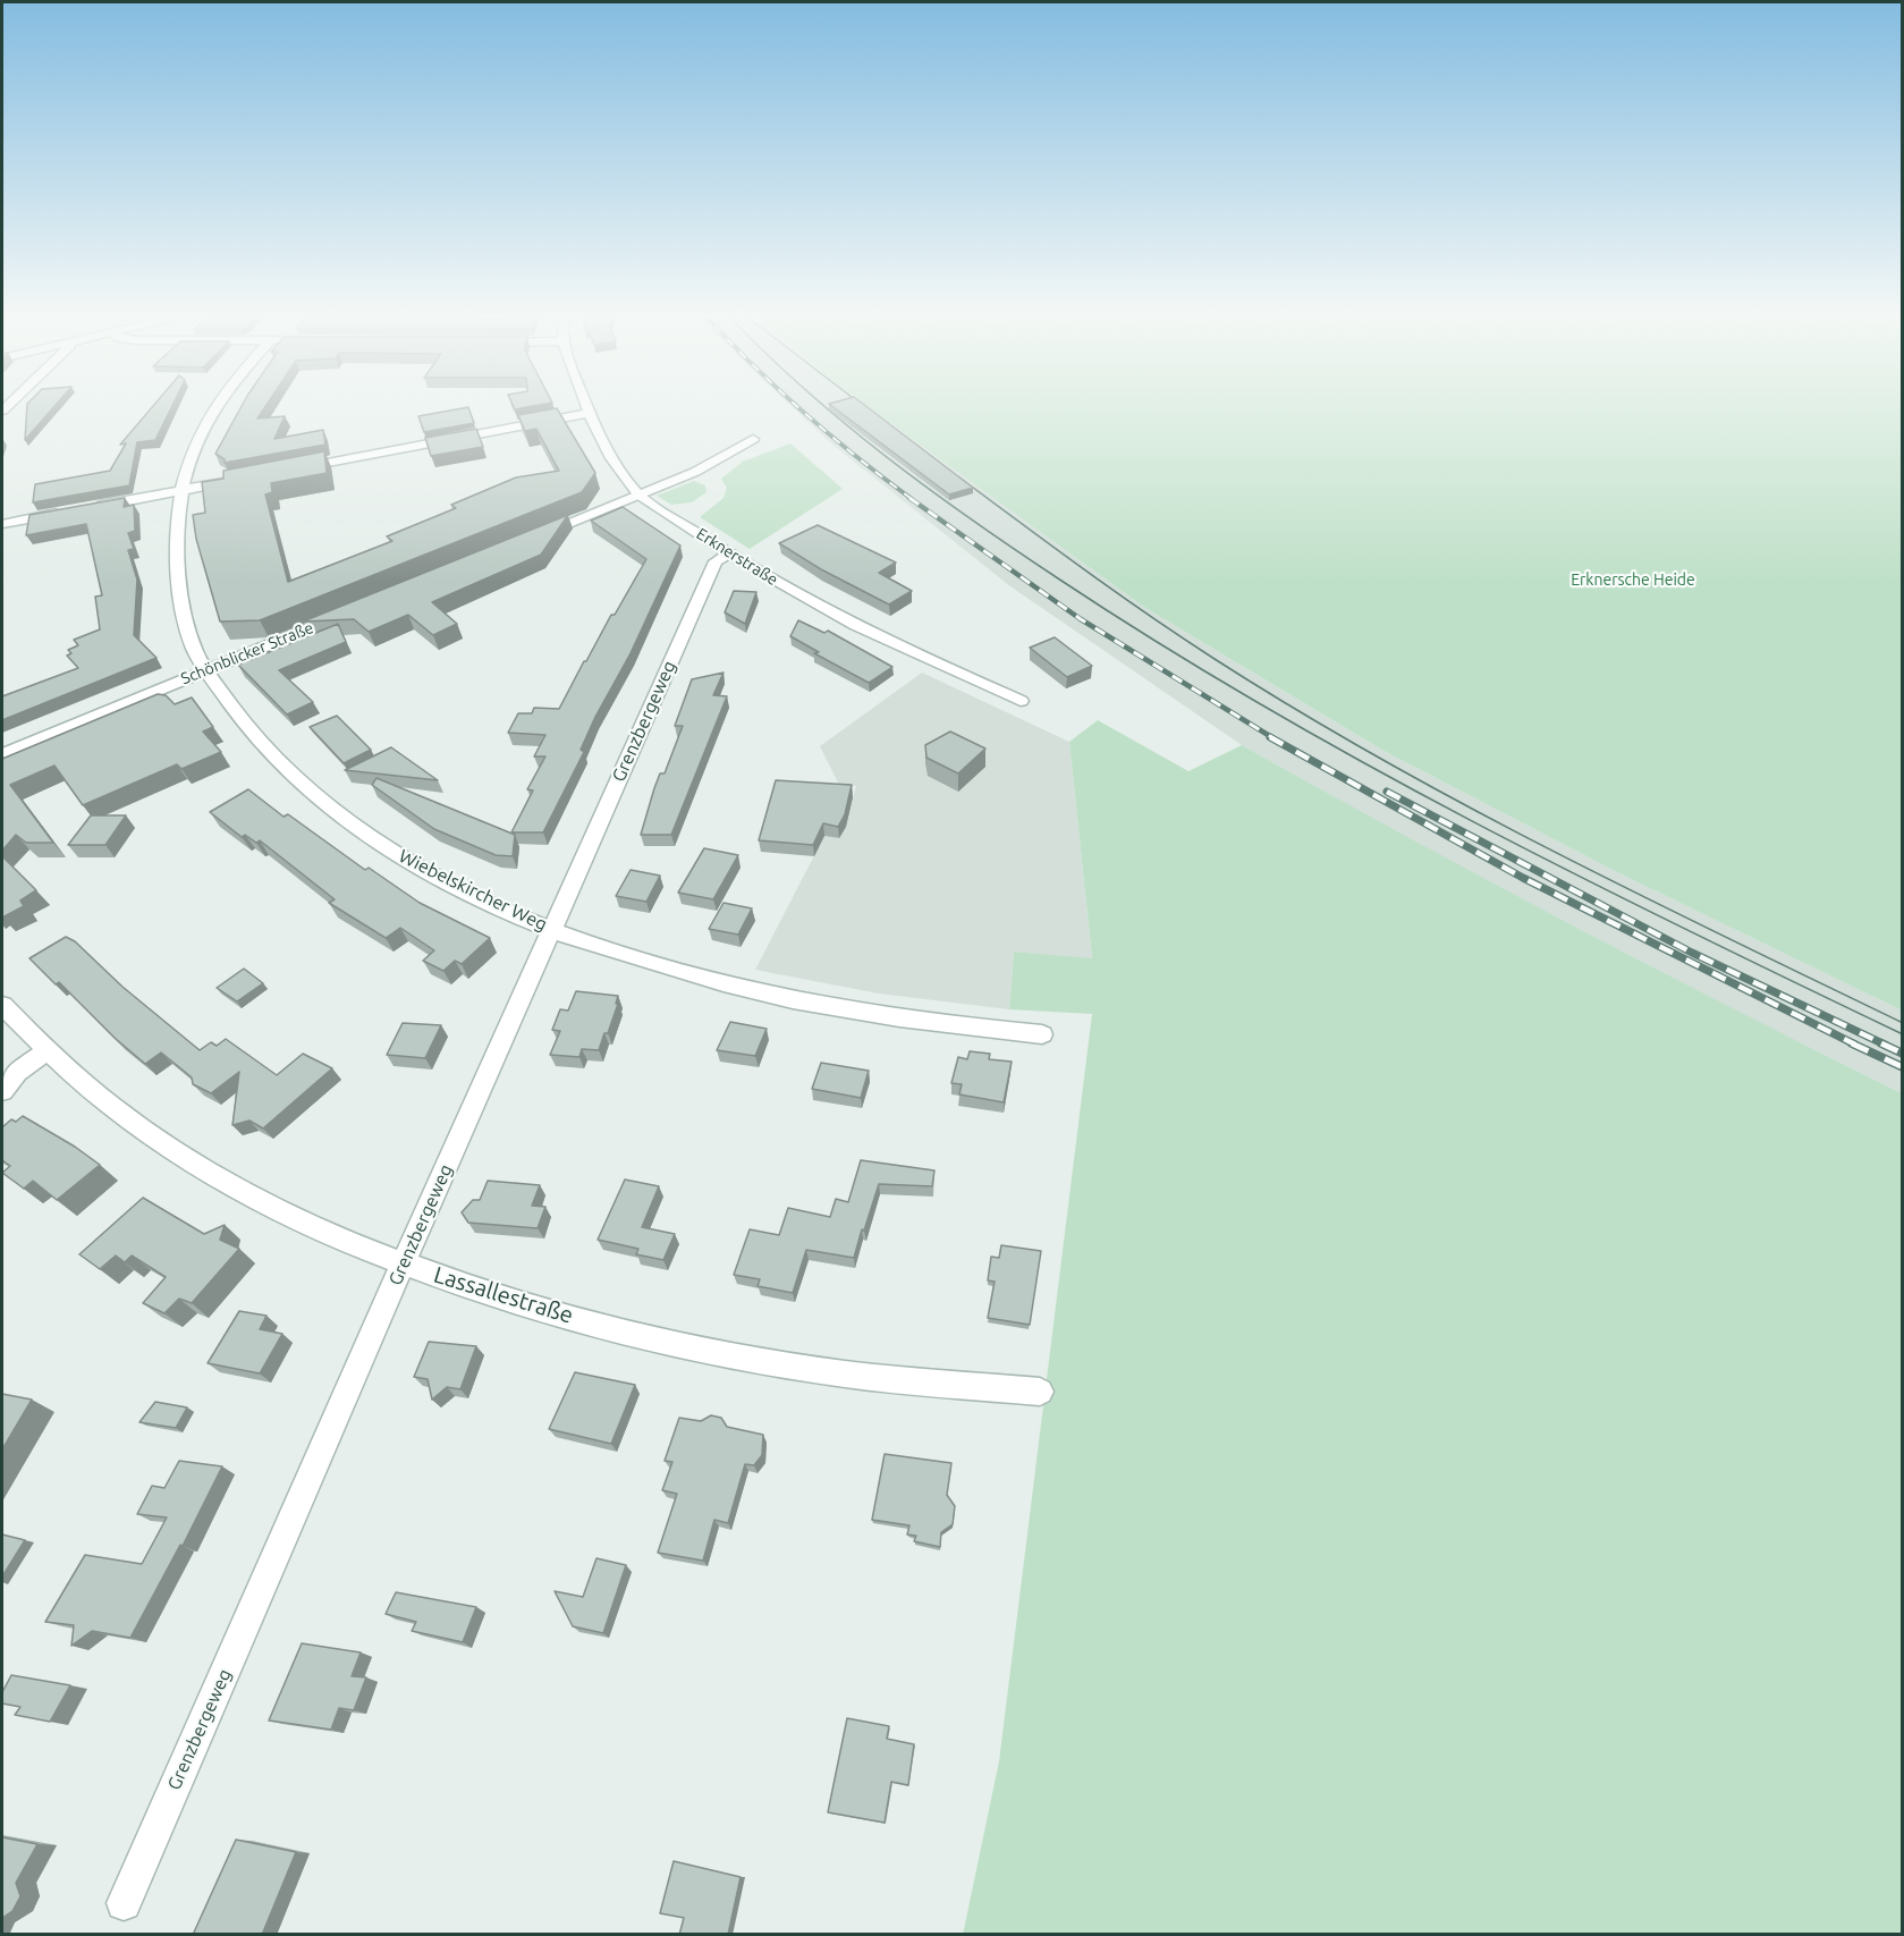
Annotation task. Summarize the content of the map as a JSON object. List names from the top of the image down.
{
  "streets": {
    "street": [
      "Erknerstraße",
      "Schönblicker Straße",
      "Grenzbergeweg",
      "Wiebelskircher Weg",
      "Lassallestraße"
    ]
  },
  "crossings": [
    ["Erknerstraße", "Grenzbergeweg"],
    ["Schönblicker Straße", "Wiebelskircher Weg"],
    ["Grenzbergeweg", "Wiebelskircher Weg"],
    ["Grenzbergeweg", "Lassallestraße"]
  ],
  "parks": ["Erknersche Heide"]
}
